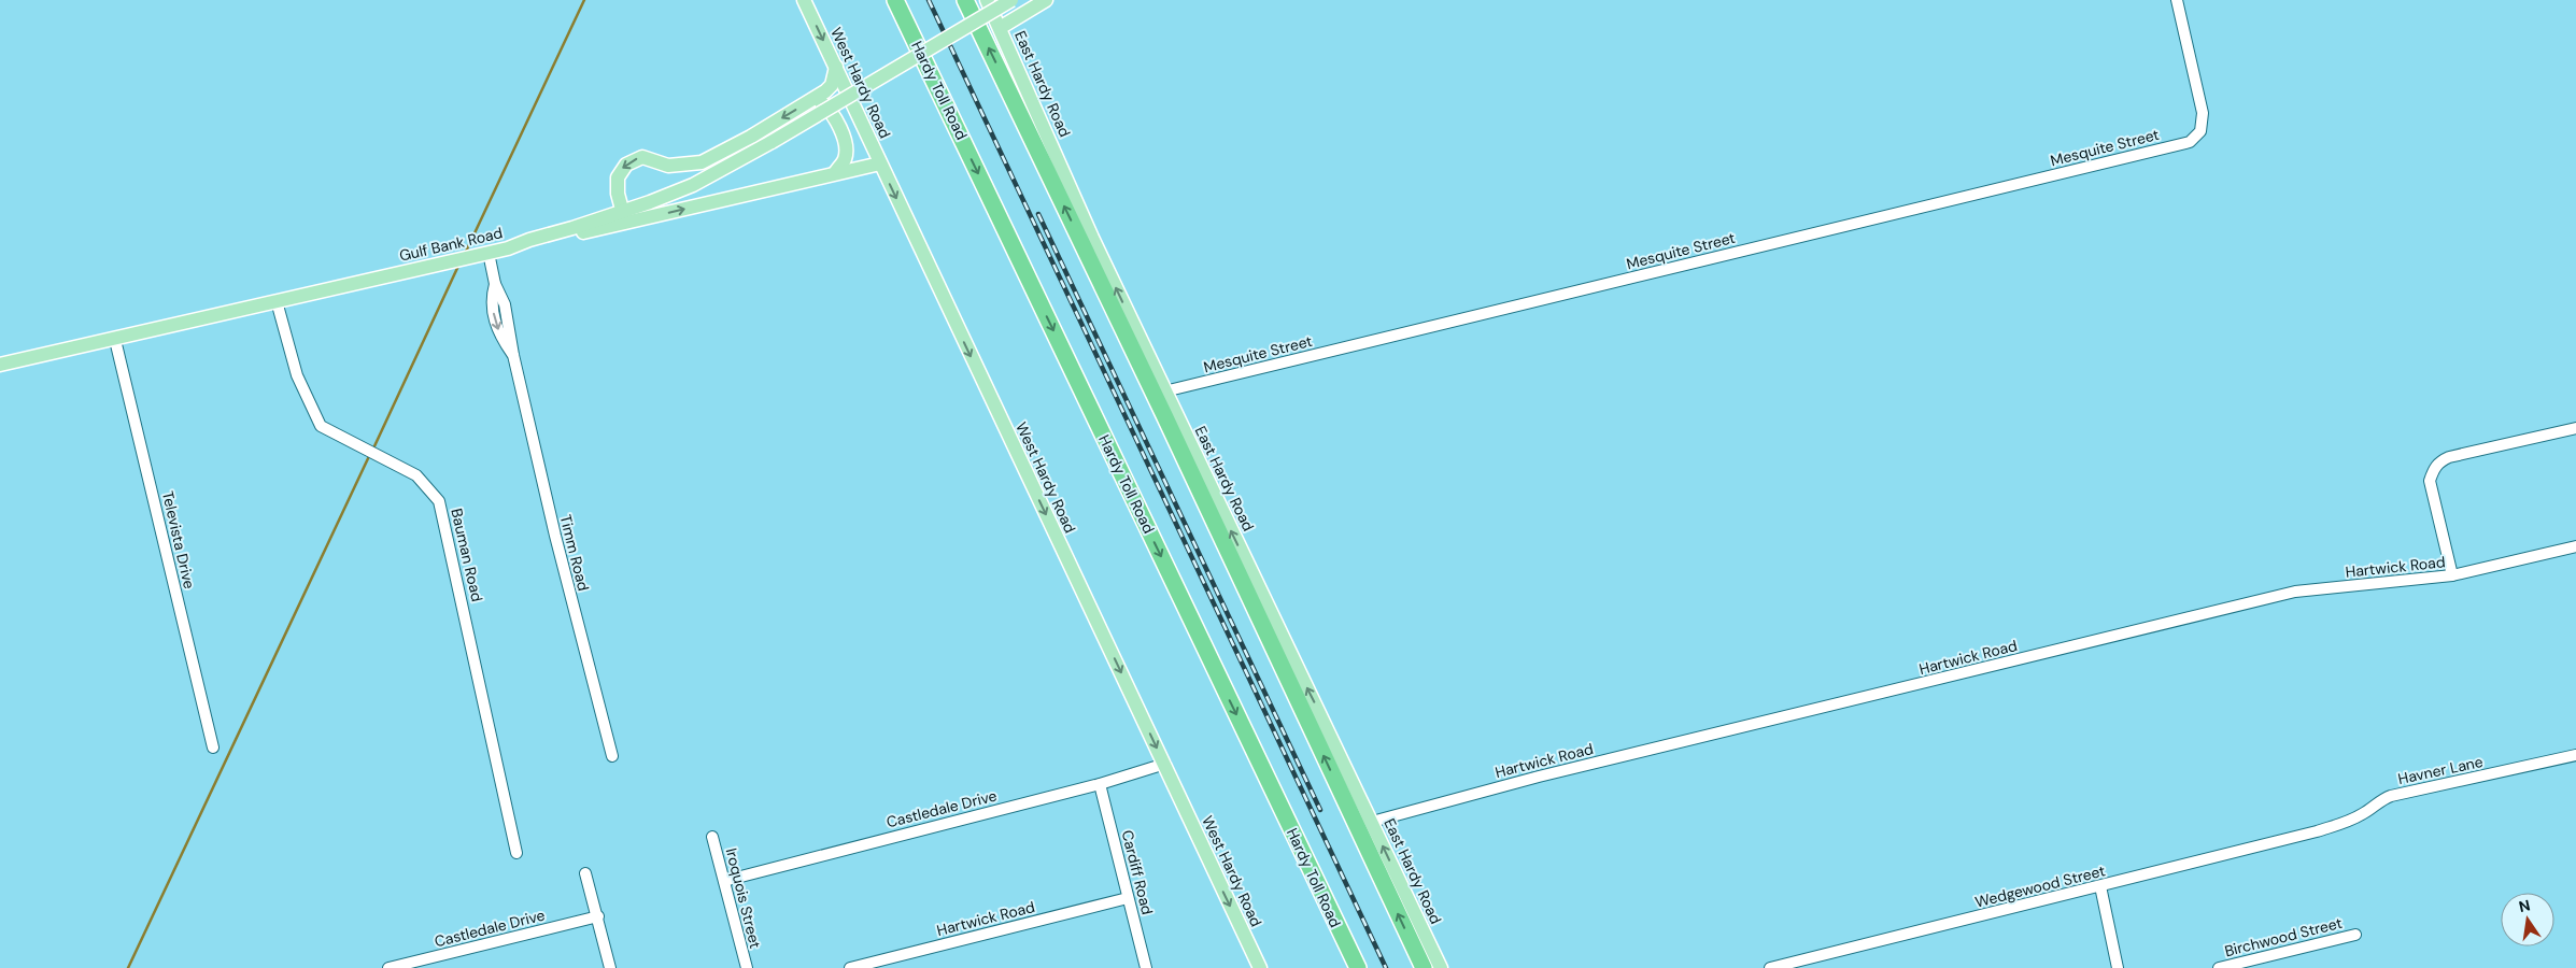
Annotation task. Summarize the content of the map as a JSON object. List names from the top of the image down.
{
  "streets": {
    "highway": ["Hardy Toll Road"],
    "main road": ["West Hardy Road", "East Hardy Road", "Gulf Bank Road"],
    "street": [
      "Mesquite Street",
      "Televista Drive",
      "Timm Road",
      "Bauman Road",
      "Hartwick Road",
      "Havner Lane",
      "Castledale Drive",
      "Cardiff Road",
      "Wedgewood Street",
      "Iroquois Street",
      "Birchwood Street"
    ]
  },
  "crossings": [
    ["West Hardy Road", "Castledale Drive"],
    ["East Hardy Road", "Mesquite Street"],
    ["East Hardy Road", "Hartwick Road"],
    ["Gulf Bank Road", "Televista Drive"],
    ["Gulf Bank Road", "Timm Road"],
    ["Gulf Bank Road", "Bauman Road"],
    ["Hartwick Road", "Cardiff Road"],
    ["Havner Lane", "Wedgewood Street"],
    ["Castledale Drive", "Cardiff Road"],
    ["Castledale Drive", "Iroquois Street"]
  ],
  "one_way": ["West Hardy Road", "East Hardy Road"],
  "north": "top"
}
